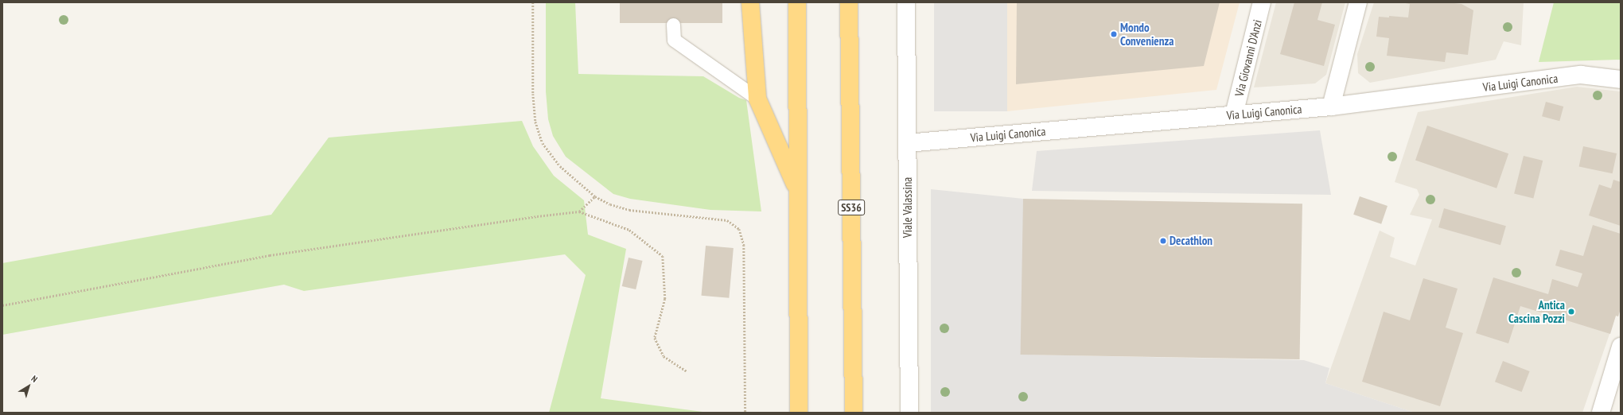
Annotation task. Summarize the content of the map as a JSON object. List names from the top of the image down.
{
  "streets": {
    "highway": ["SS36"],
    "street": ["Via Giovanni D'Anzi", "Via Luigi Canonica", "Viale Valassina"]
  },
  "crossings": [
    ["Via Giovanni D'Anzi", "Via Luigi Canonica"],
    ["Via Luigi Canonica", "Viale Valassina"]
  ],
  "places": ["Mondo Convenienza", "Decathlon", "Antica Cascina Pozzi"],
  "north": "top right"
}
